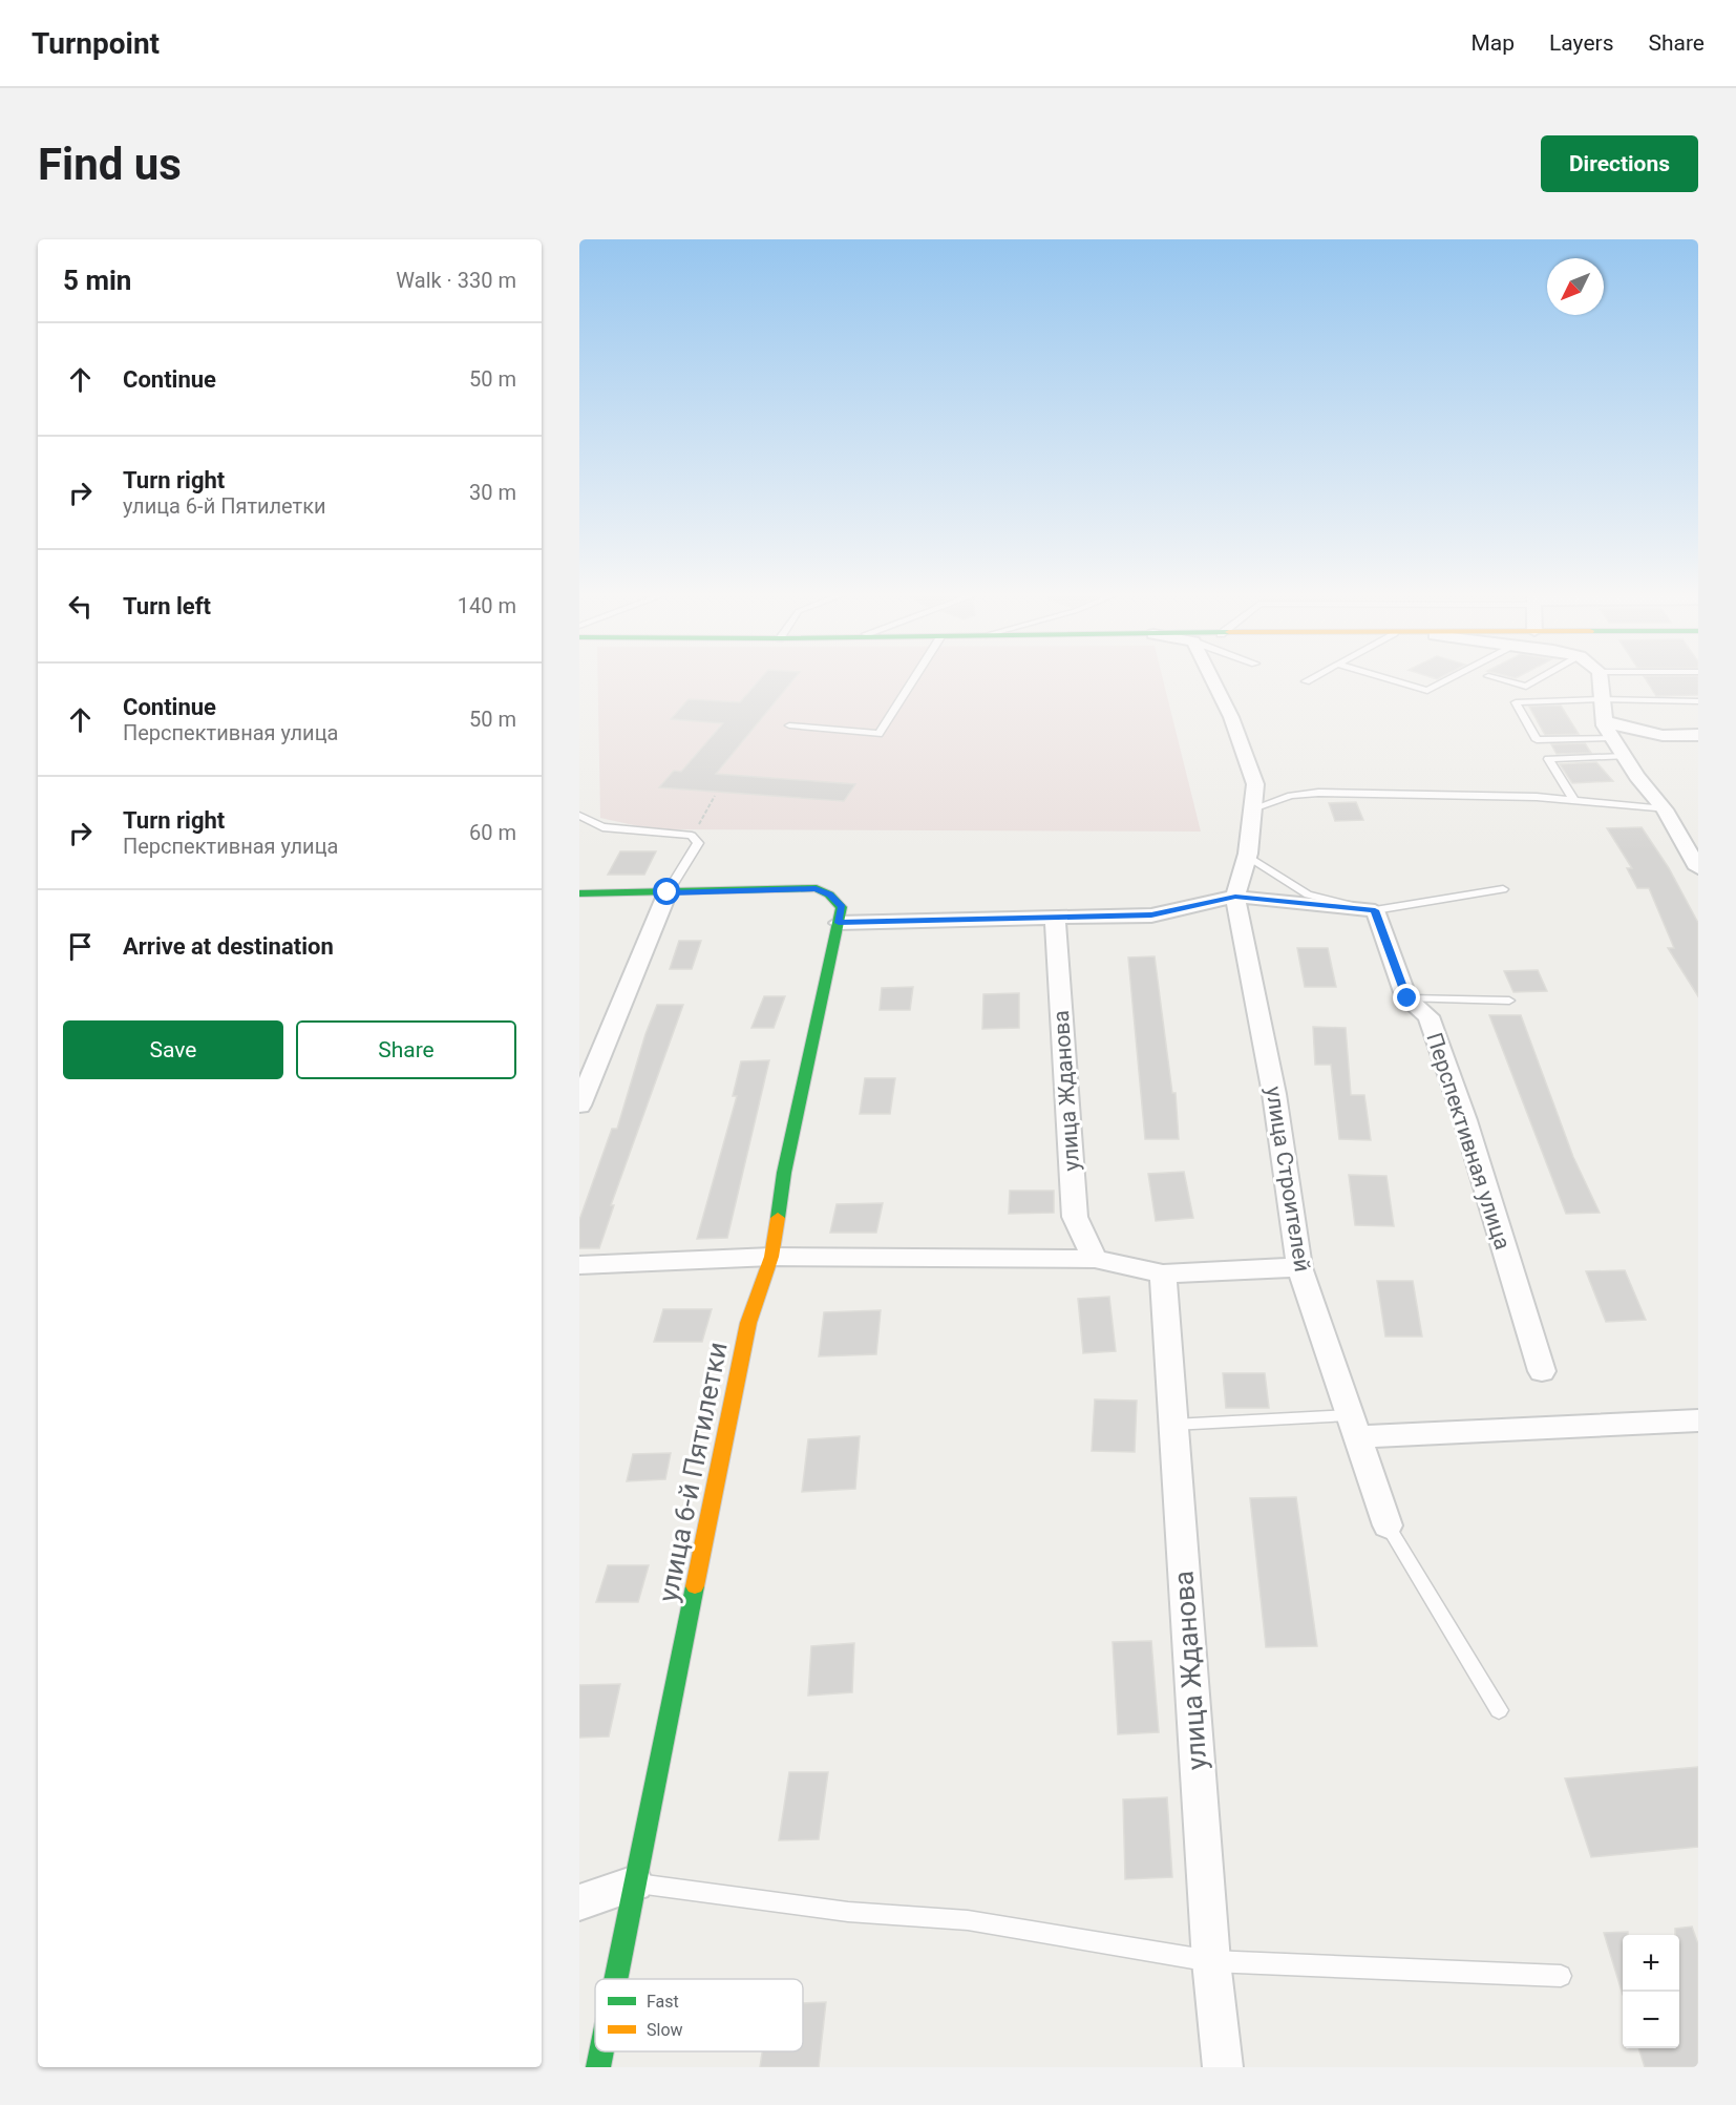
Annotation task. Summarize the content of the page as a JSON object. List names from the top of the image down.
{
  "streets": {
    "street": [
      "улица Жданова",
      "Перспективная улица",
      "улица Строителей",
      "улица 6-й Пятилетки"
    ]
  },
  "legend": ["Fast", "Slow"],
  "north": "bottom left",
  "page": {
    "header": "Turnpoint",
    "nav": ["Map", "Layers", "Share"],
    "buttons": [
      "Directions",
      ["Save", "Share"]
    ],
    "title": "Find us",
    "heading": ["5 min", "Walk · 330 m"],
    "list": [
      ["Continue", "50 m"],
      ["Turn right", "улица 6-й Пятилетки", "30 m"],
      ["Turn left", "140 m"],
      ["Continue", "Перспективная улица", "50 m"],
      ["Turn right", "Перспективная улица", "60 m"],
      "Arrive at destination"
    ],
    "map_buttons": ["+", "−"]
  }
}
